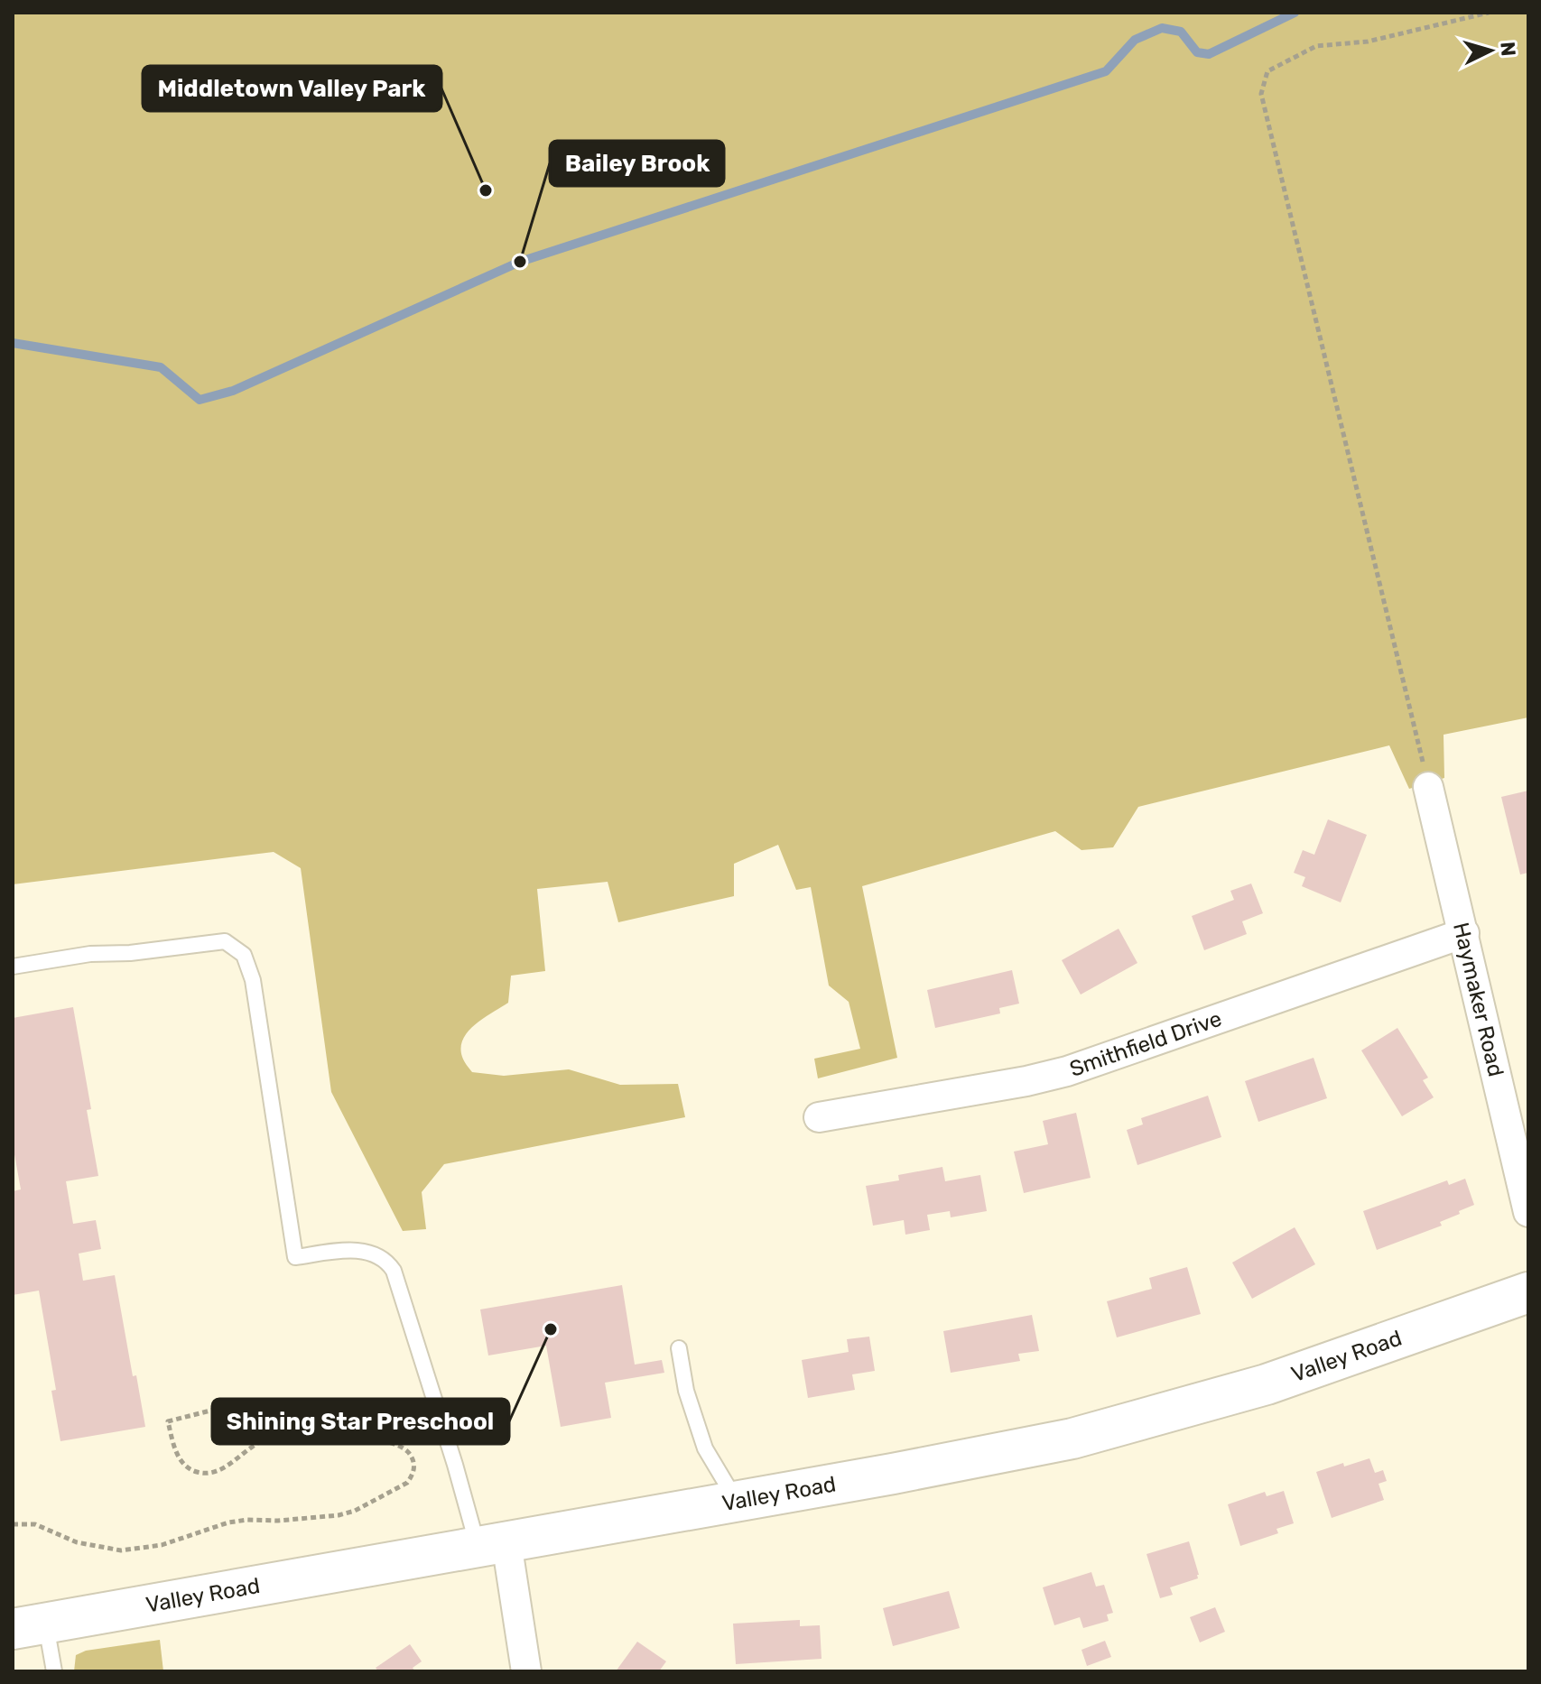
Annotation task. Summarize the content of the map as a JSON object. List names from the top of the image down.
{
  "streets": {
    "main road": ["Valley Road"],
    "street": ["Haymaker Road", "Smithfield Drive"]
  },
  "crossings": [
    ["Haymaker Road", "Smithfield Drive"]
  ],
  "places": ["Middletown Valley Park", "Bailey Brook", "Shining Star Preschool"],
  "north": "right"
}
